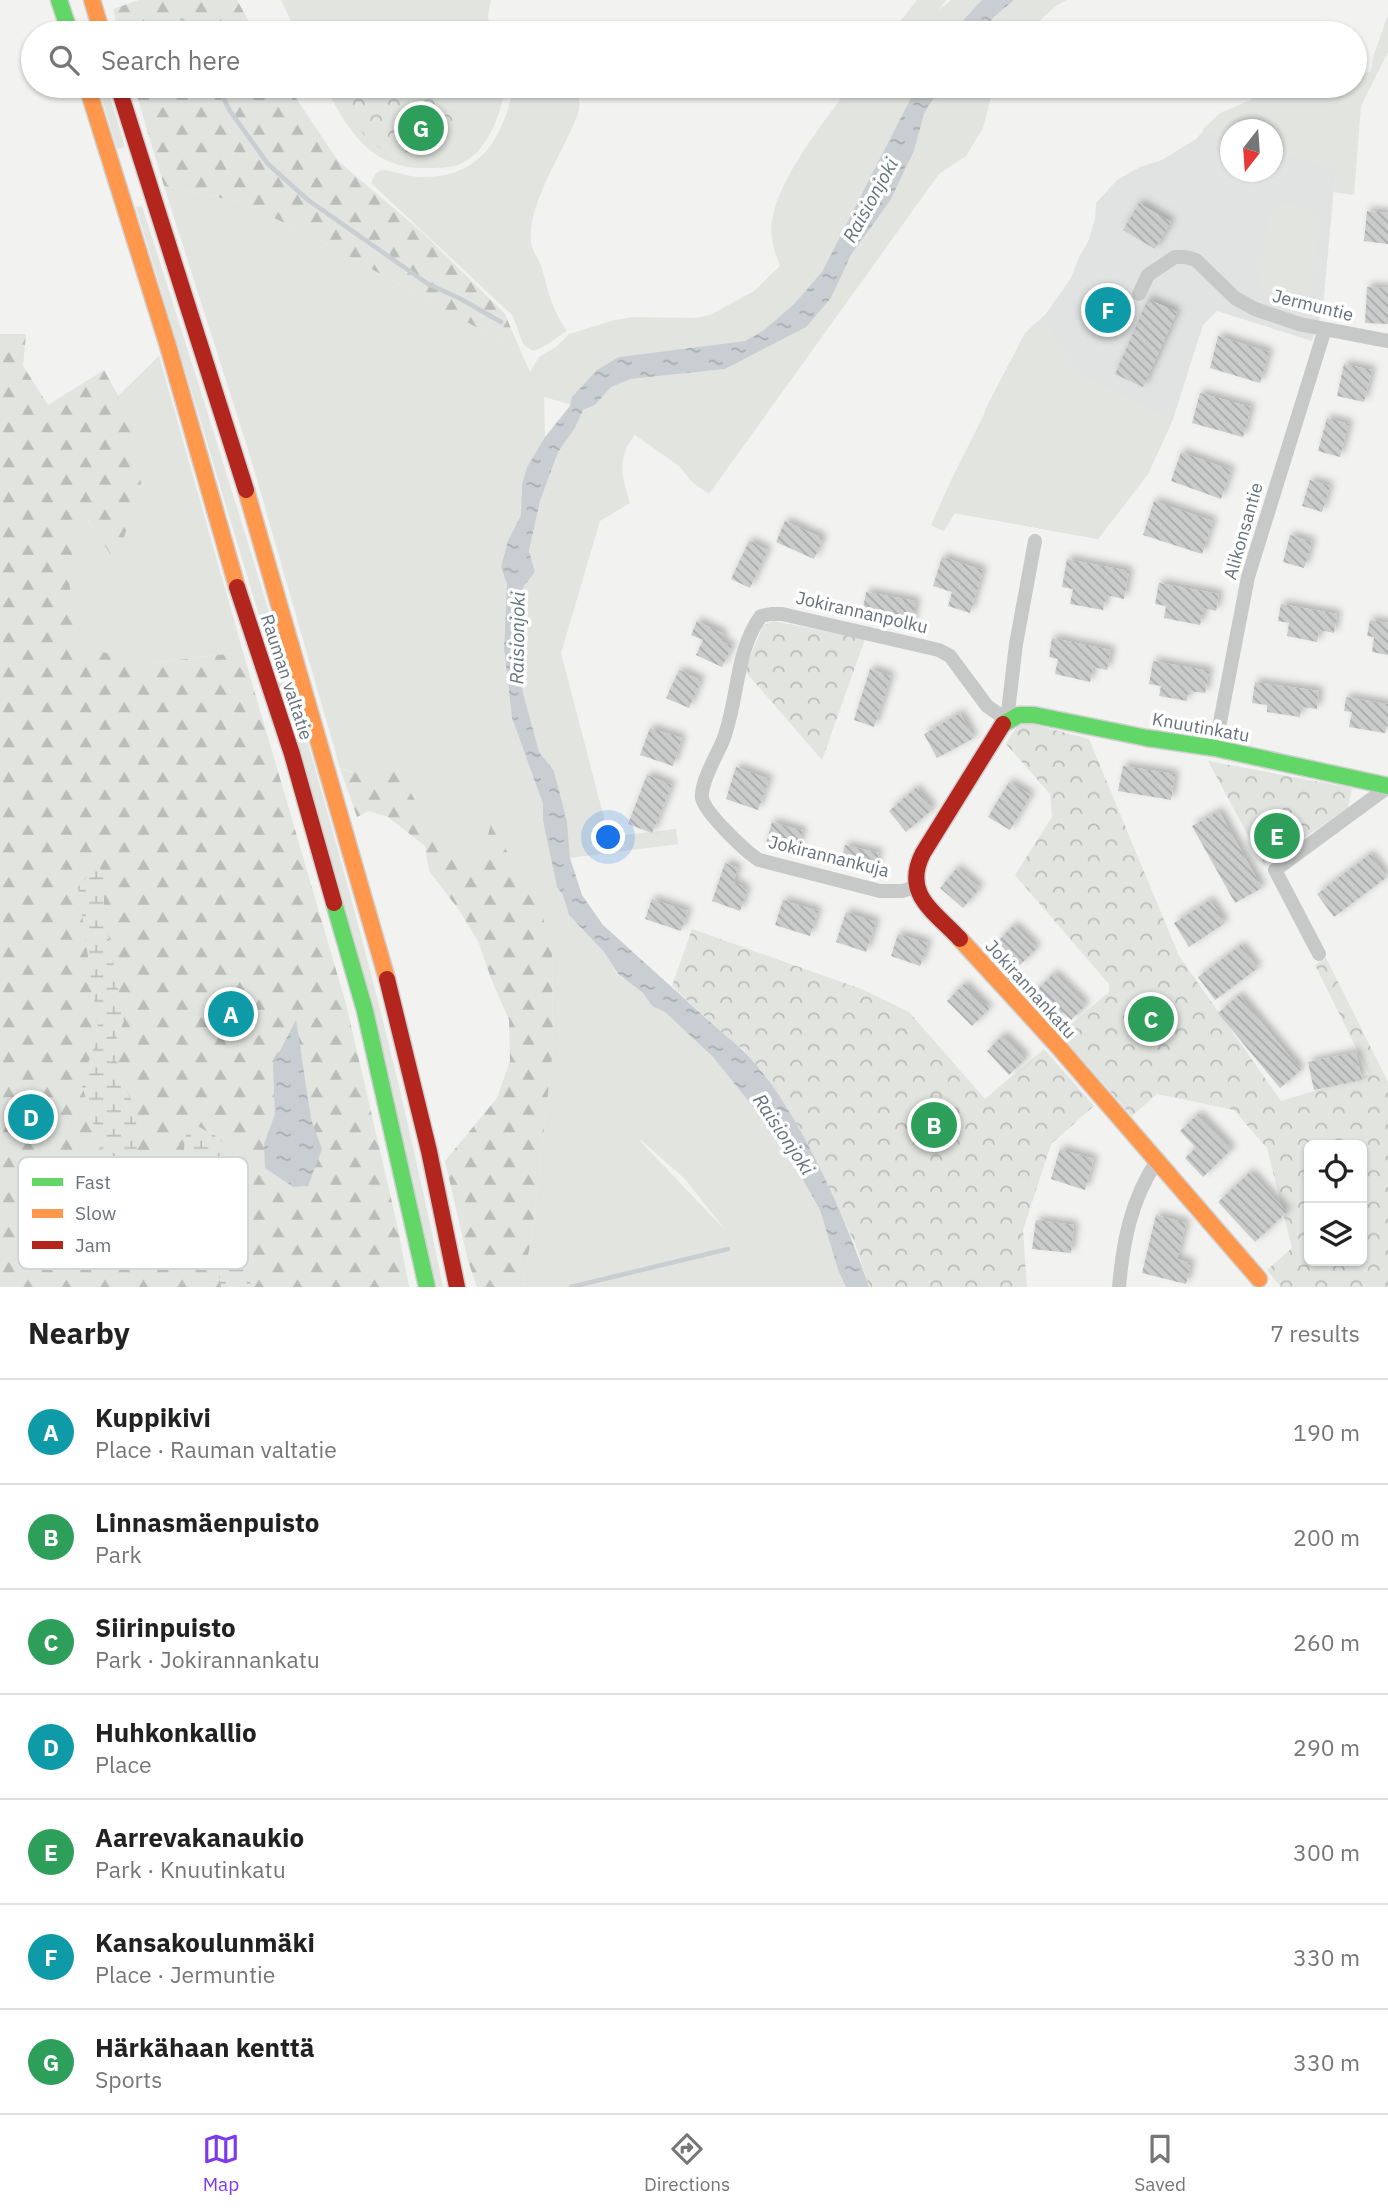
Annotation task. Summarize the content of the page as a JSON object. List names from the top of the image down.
{
  "streets": {
    "main road": ["Rauman valtatie", "Knuutinkatu", "Jokirannankatu"],
    "street": [
      "Jermuntie",
      "Alikonsantie",
      "Jokirannanpolku",
      "Jokirannankuja"
    ]
  },
  "crossings": [
    ["Jermuntie", "Alikonsantie"],
    ["Alikonsantie", "Knuutinkatu"],
    ["Jokirannanpolku", "Knuutinkatu"],
    ["Jokirannanpolku", "Jokirannankuja"],
    ["Jokirannankuja", "Jokirannankatu"]
  ],
  "water": ["Raisionjoki"],
  "legend": ["Fast", "Slow", "Jam"],
  "north": "bottom",
  "page": {
    "search": "Search here",
    "pins": [
      "G",
      "F",
      "E",
      "A",
      "C",
      "D",
      "B"
    ],
    "heading": ["Nearby", "7 results"],
    "list": [
      {
        "mark": "A",
        "name": "Kuppikivi",
        "note": "Place · Rauman valtatie",
        "value": "190 m"
      },
      {
        "mark": "B",
        "name": "Linnasmäenpuisto",
        "note": "Park",
        "value": "200 m"
      },
      {
        "mark": "C",
        "name": "Siirinpuisto",
        "note": "Park · Jokirannankatu",
        "value": "260 m"
      },
      {
        "mark": "D",
        "name": "Huhkonkallio",
        "note": "Place",
        "value": "290 m"
      },
      {
        "mark": "E",
        "name": "Aarrevakanaukio",
        "note": "Park · Knuutinkatu",
        "value": "300 m"
      },
      {
        "mark": "F",
        "name": "Kansakoulunmäki",
        "note": "Place · Jermuntie",
        "value": "330 m"
      },
      {
        "mark": "G",
        "name": "Härkähaan kenttä",
        "note": "Sports",
        "value": "330 m"
      }
    ],
    "nav": ["Map", "Directions", "Saved"]
  }
}
